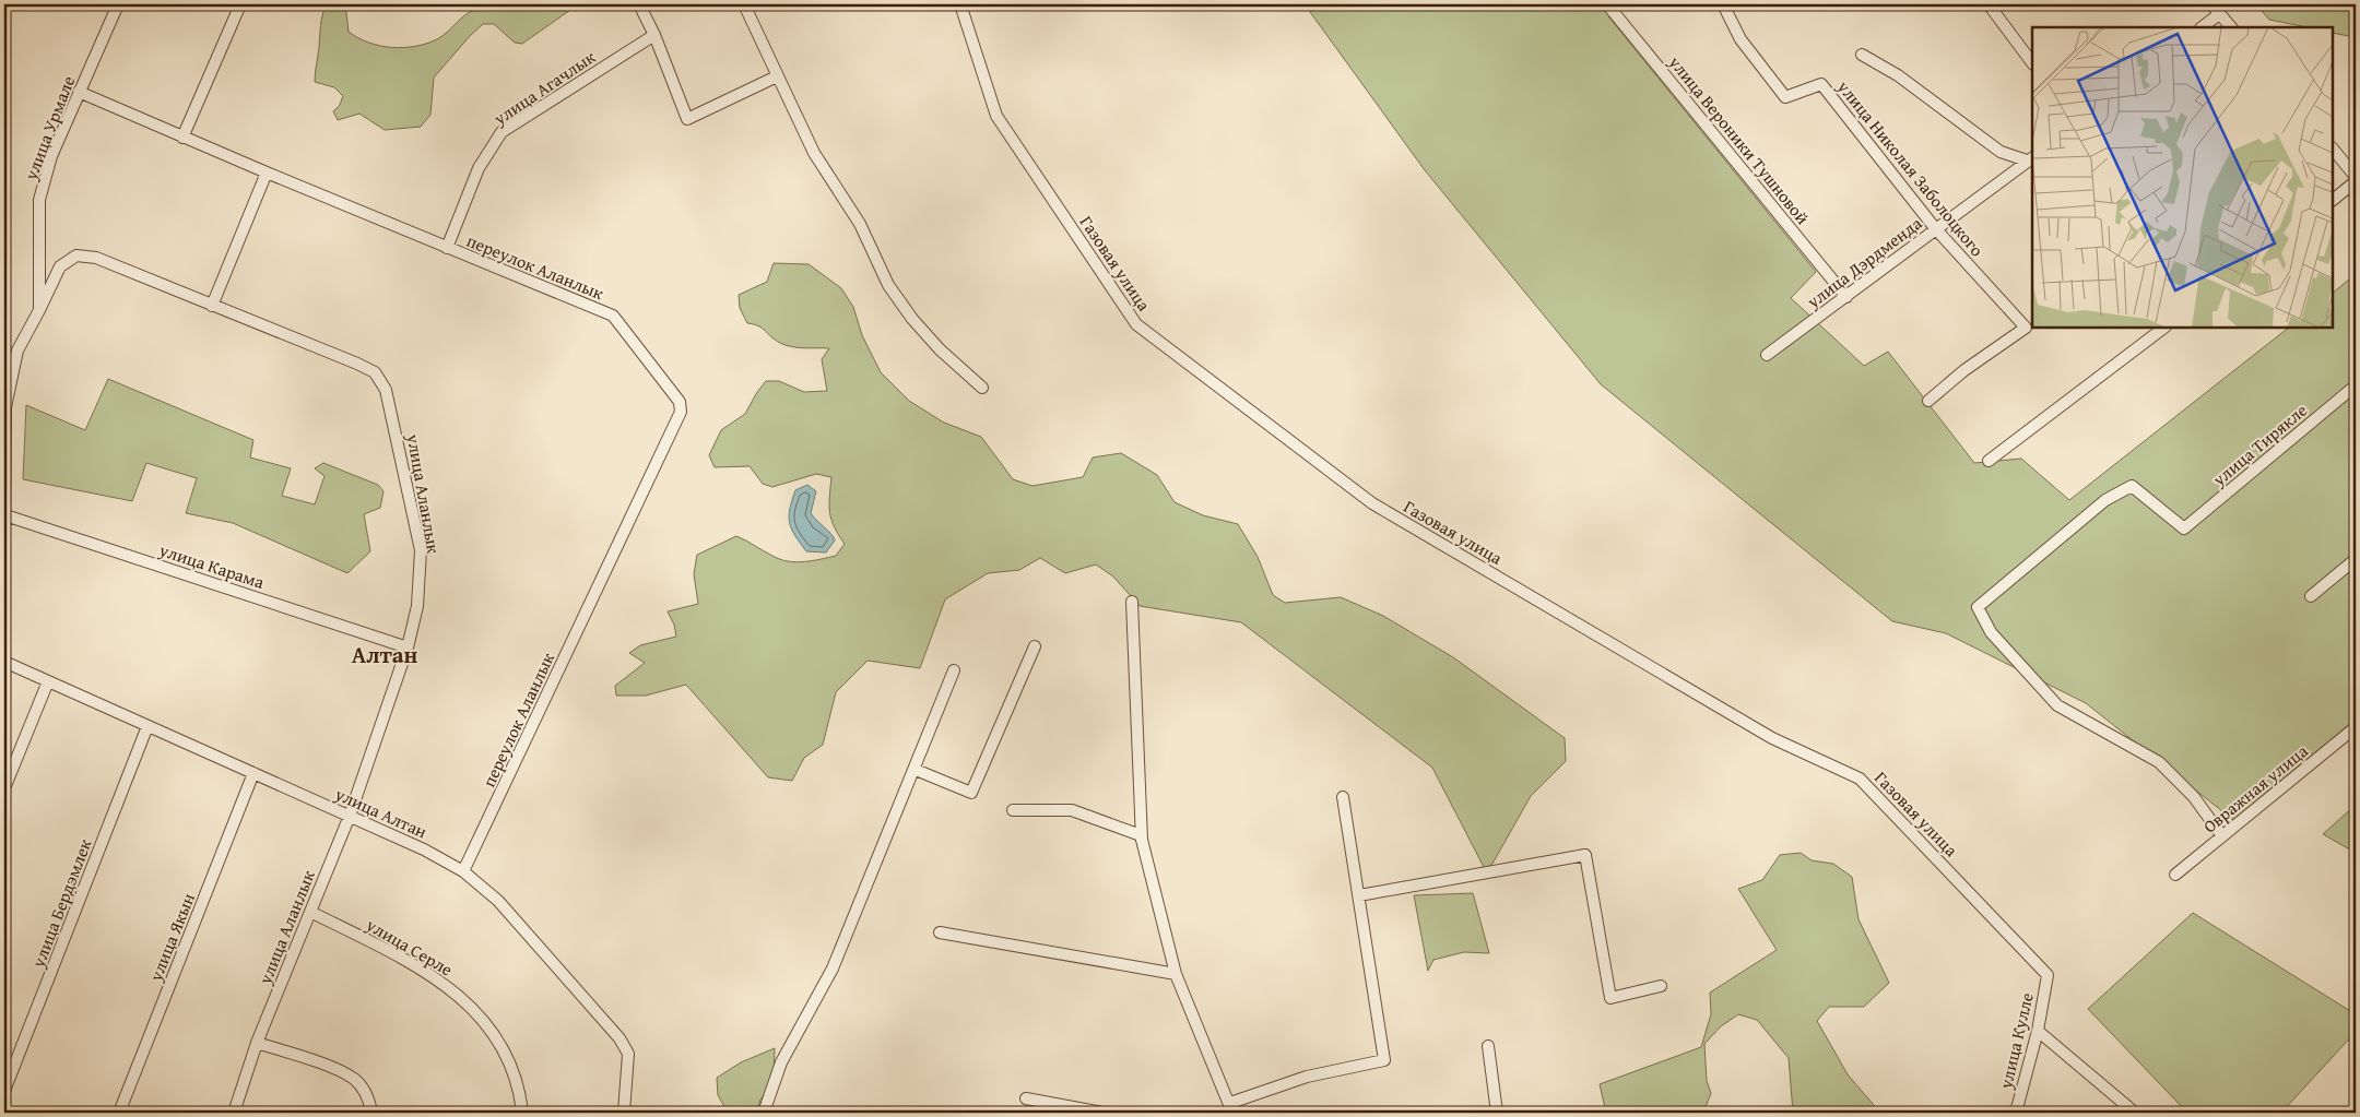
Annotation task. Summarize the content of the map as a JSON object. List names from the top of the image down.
{
  "streets": {
    "street": [
      "улица Агачлык",
      "улица Урмале",
      "улица Вероники Тушновой",
      "улица Николая Заболоцкого",
      "улица Дэрдменда",
      "Газовая улица",
      "переулок Аланлык",
      "улица Тирякле",
      "улица Аланлык",
      "улица Карама",
      "Овражная улица",
      "улица Алтан",
      "улица Бердэмлек",
      "улица Якын",
      "улица Серле",
      "улица Кулле"
    ]
  },
  "crossings": [
    ["улица Агачлык", "переулок Аланлык"],
    ["улица Урмале", "переулок Аланлык"],
    ["улица Урмале", "улица Аланлык"],
    ["улица Урмале", "улица Карама"],
    ["улица Вероники Тушновой", "улица Дэрдменда"],
    ["улица Николая Заболоцкого", "улица Дэрдменда"],
    ["Газовая улица", "улица Кулле"],
    ["переулок Аланлык", "улица Алтан"],
    ["улица Тирякле", "Овражная улица"],
    ["улица Аланлык", "улица Карама"],
    ["улица Аланлык", "улица Алтан"],
    ["улица Аланлык", "улица Серле"],
    ["улица Алтан", "улица Бердэмлек"],
    ["улица Алтан", "улица Якын"]
  ],
  "districts": ["Алтан"]
}
